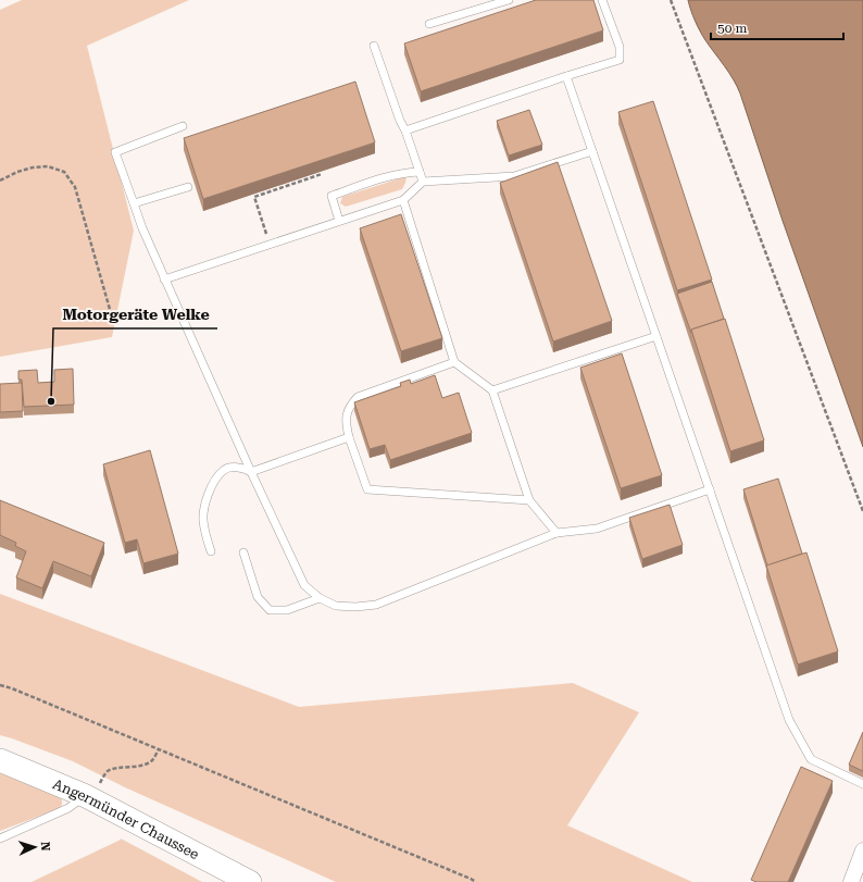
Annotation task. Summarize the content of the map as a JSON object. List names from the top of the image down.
{
  "streets": {
    "main road": ["Angermünder Chaussee"]
  },
  "places": ["Motorgeräte Welke"],
  "scale_bar": "50 m",
  "north": "right"
}
